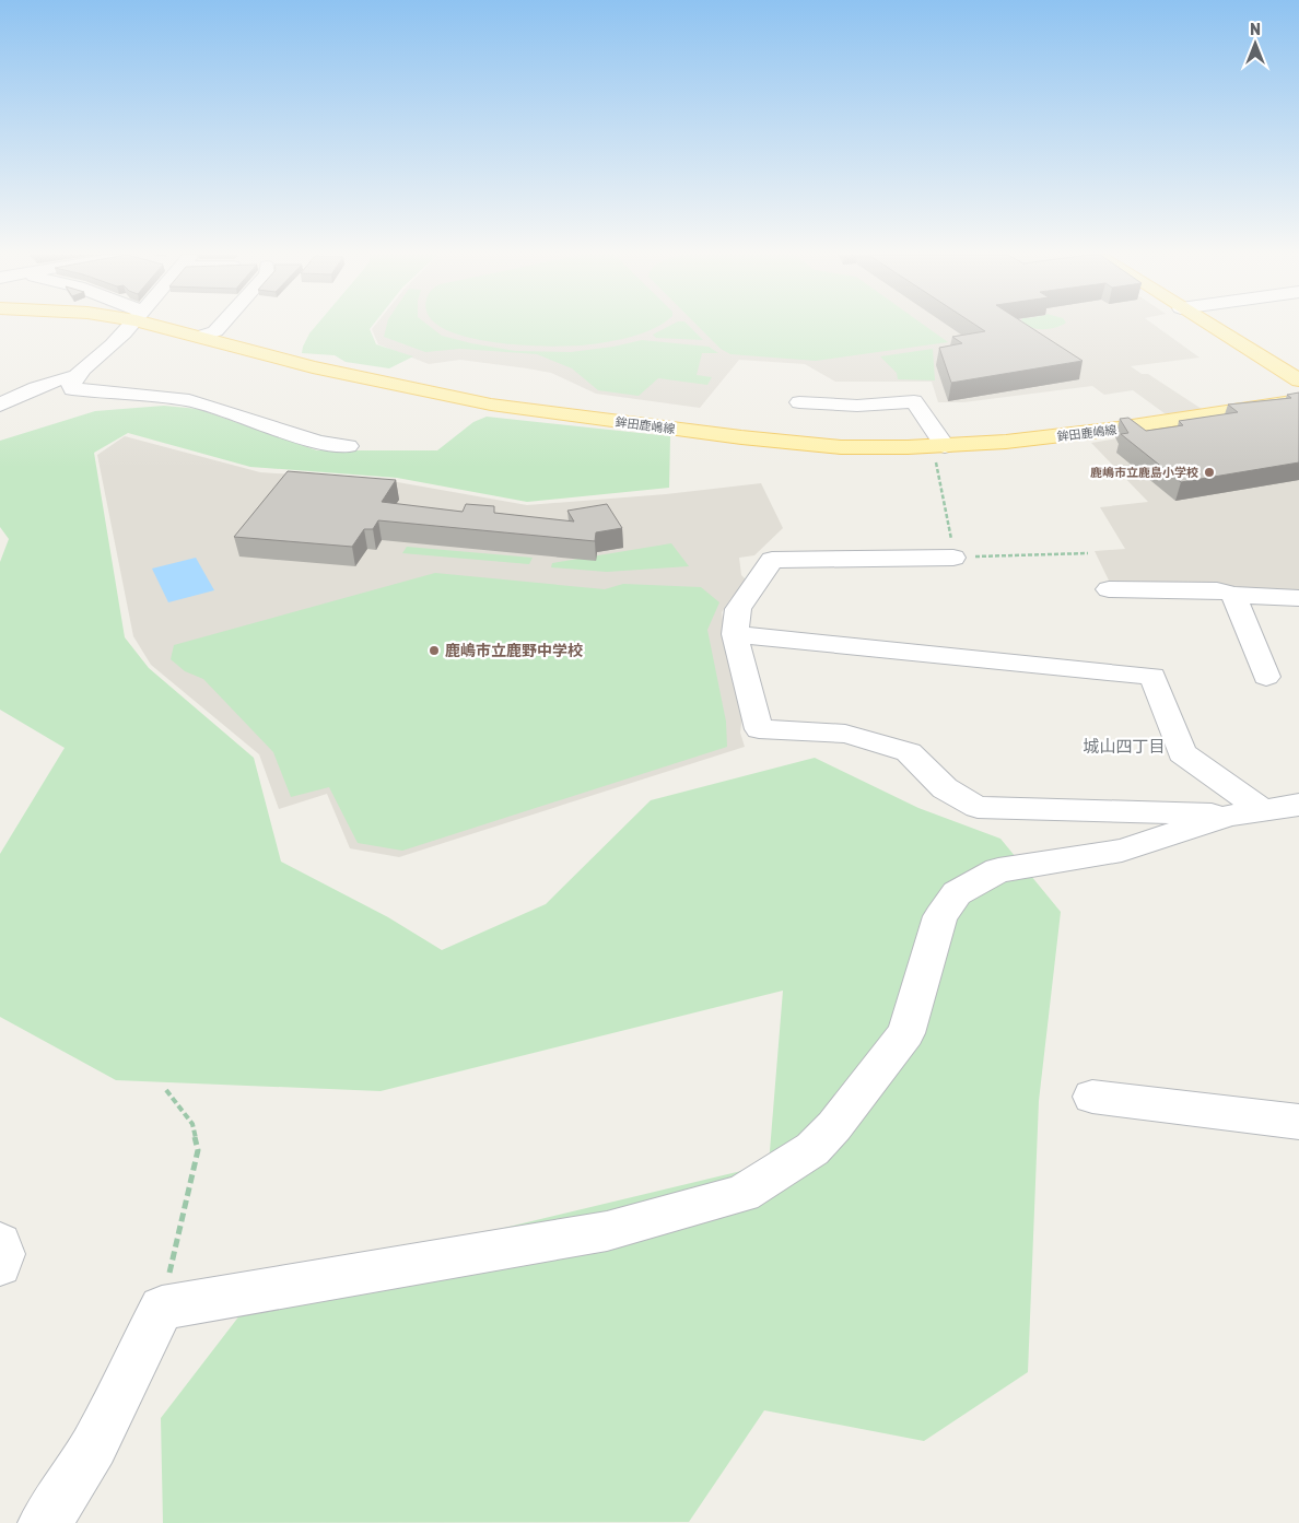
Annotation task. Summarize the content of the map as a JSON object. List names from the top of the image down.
{
  "streets": {
    "main road": ["鉾田鹿嶋線"]
  },
  "districts": ["城山四丁目"],
  "places": ["鹿嶋市立鹿島小学校", "鹿嶋市立鹿野中学校"],
  "north": "top"
}
